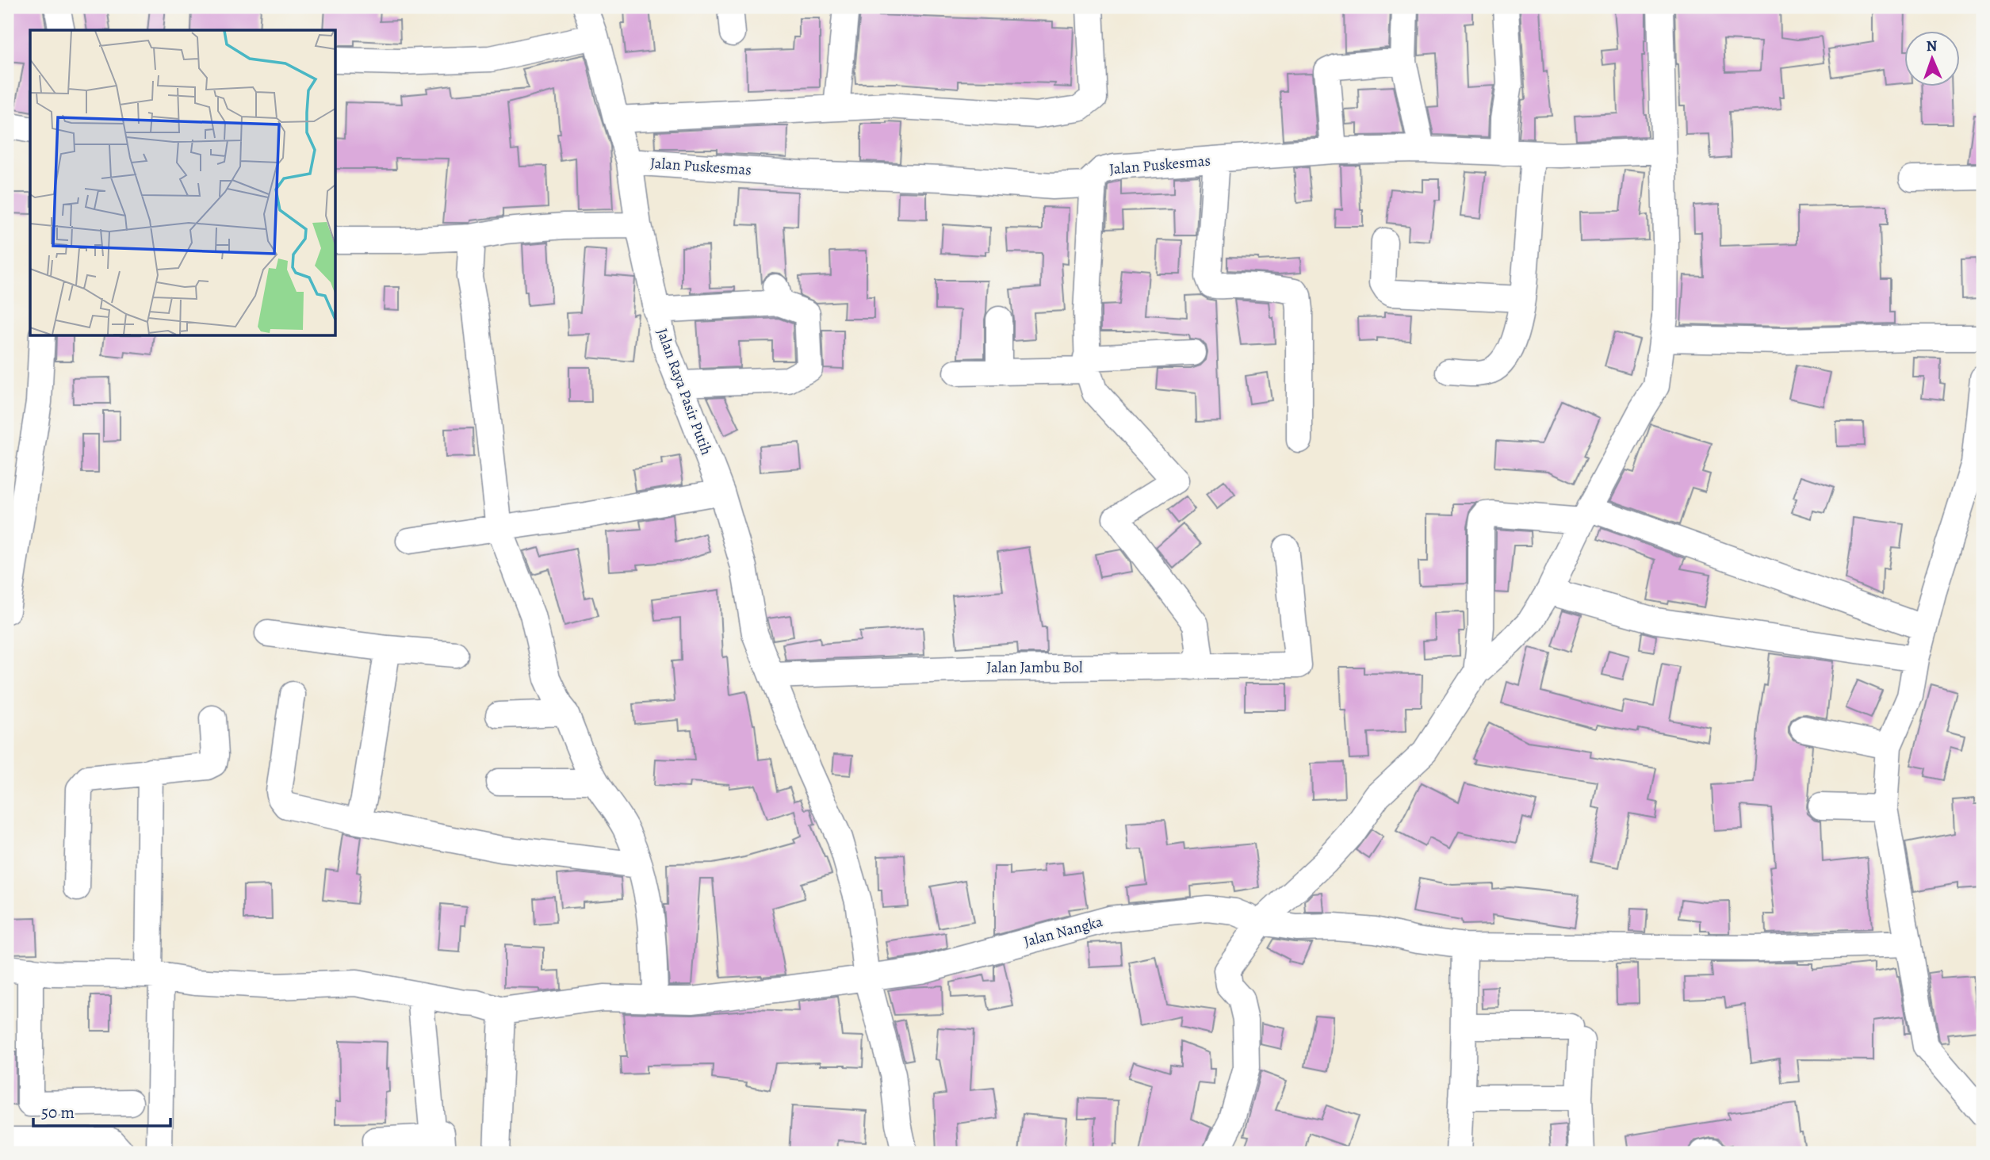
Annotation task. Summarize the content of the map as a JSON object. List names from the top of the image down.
{
  "streets": {
    "street": [
      "Jalan Puskesmas",
      "Jalan Raya Pasir Putih",
      "Jalan Jambu Bol",
      "Jalan Nangka"
    ]
  },
  "crossings": [
    ["Jalan Puskesmas", "Jalan Raya Pasir Putih"],
    ["Jalan Raya Pasir Putih", "Jalan Jambu Bol"],
    ["Jalan Raya Pasir Putih", "Jalan Nangka"]
  ],
  "scale_bar": "50 m",
  "north": "top"
}
